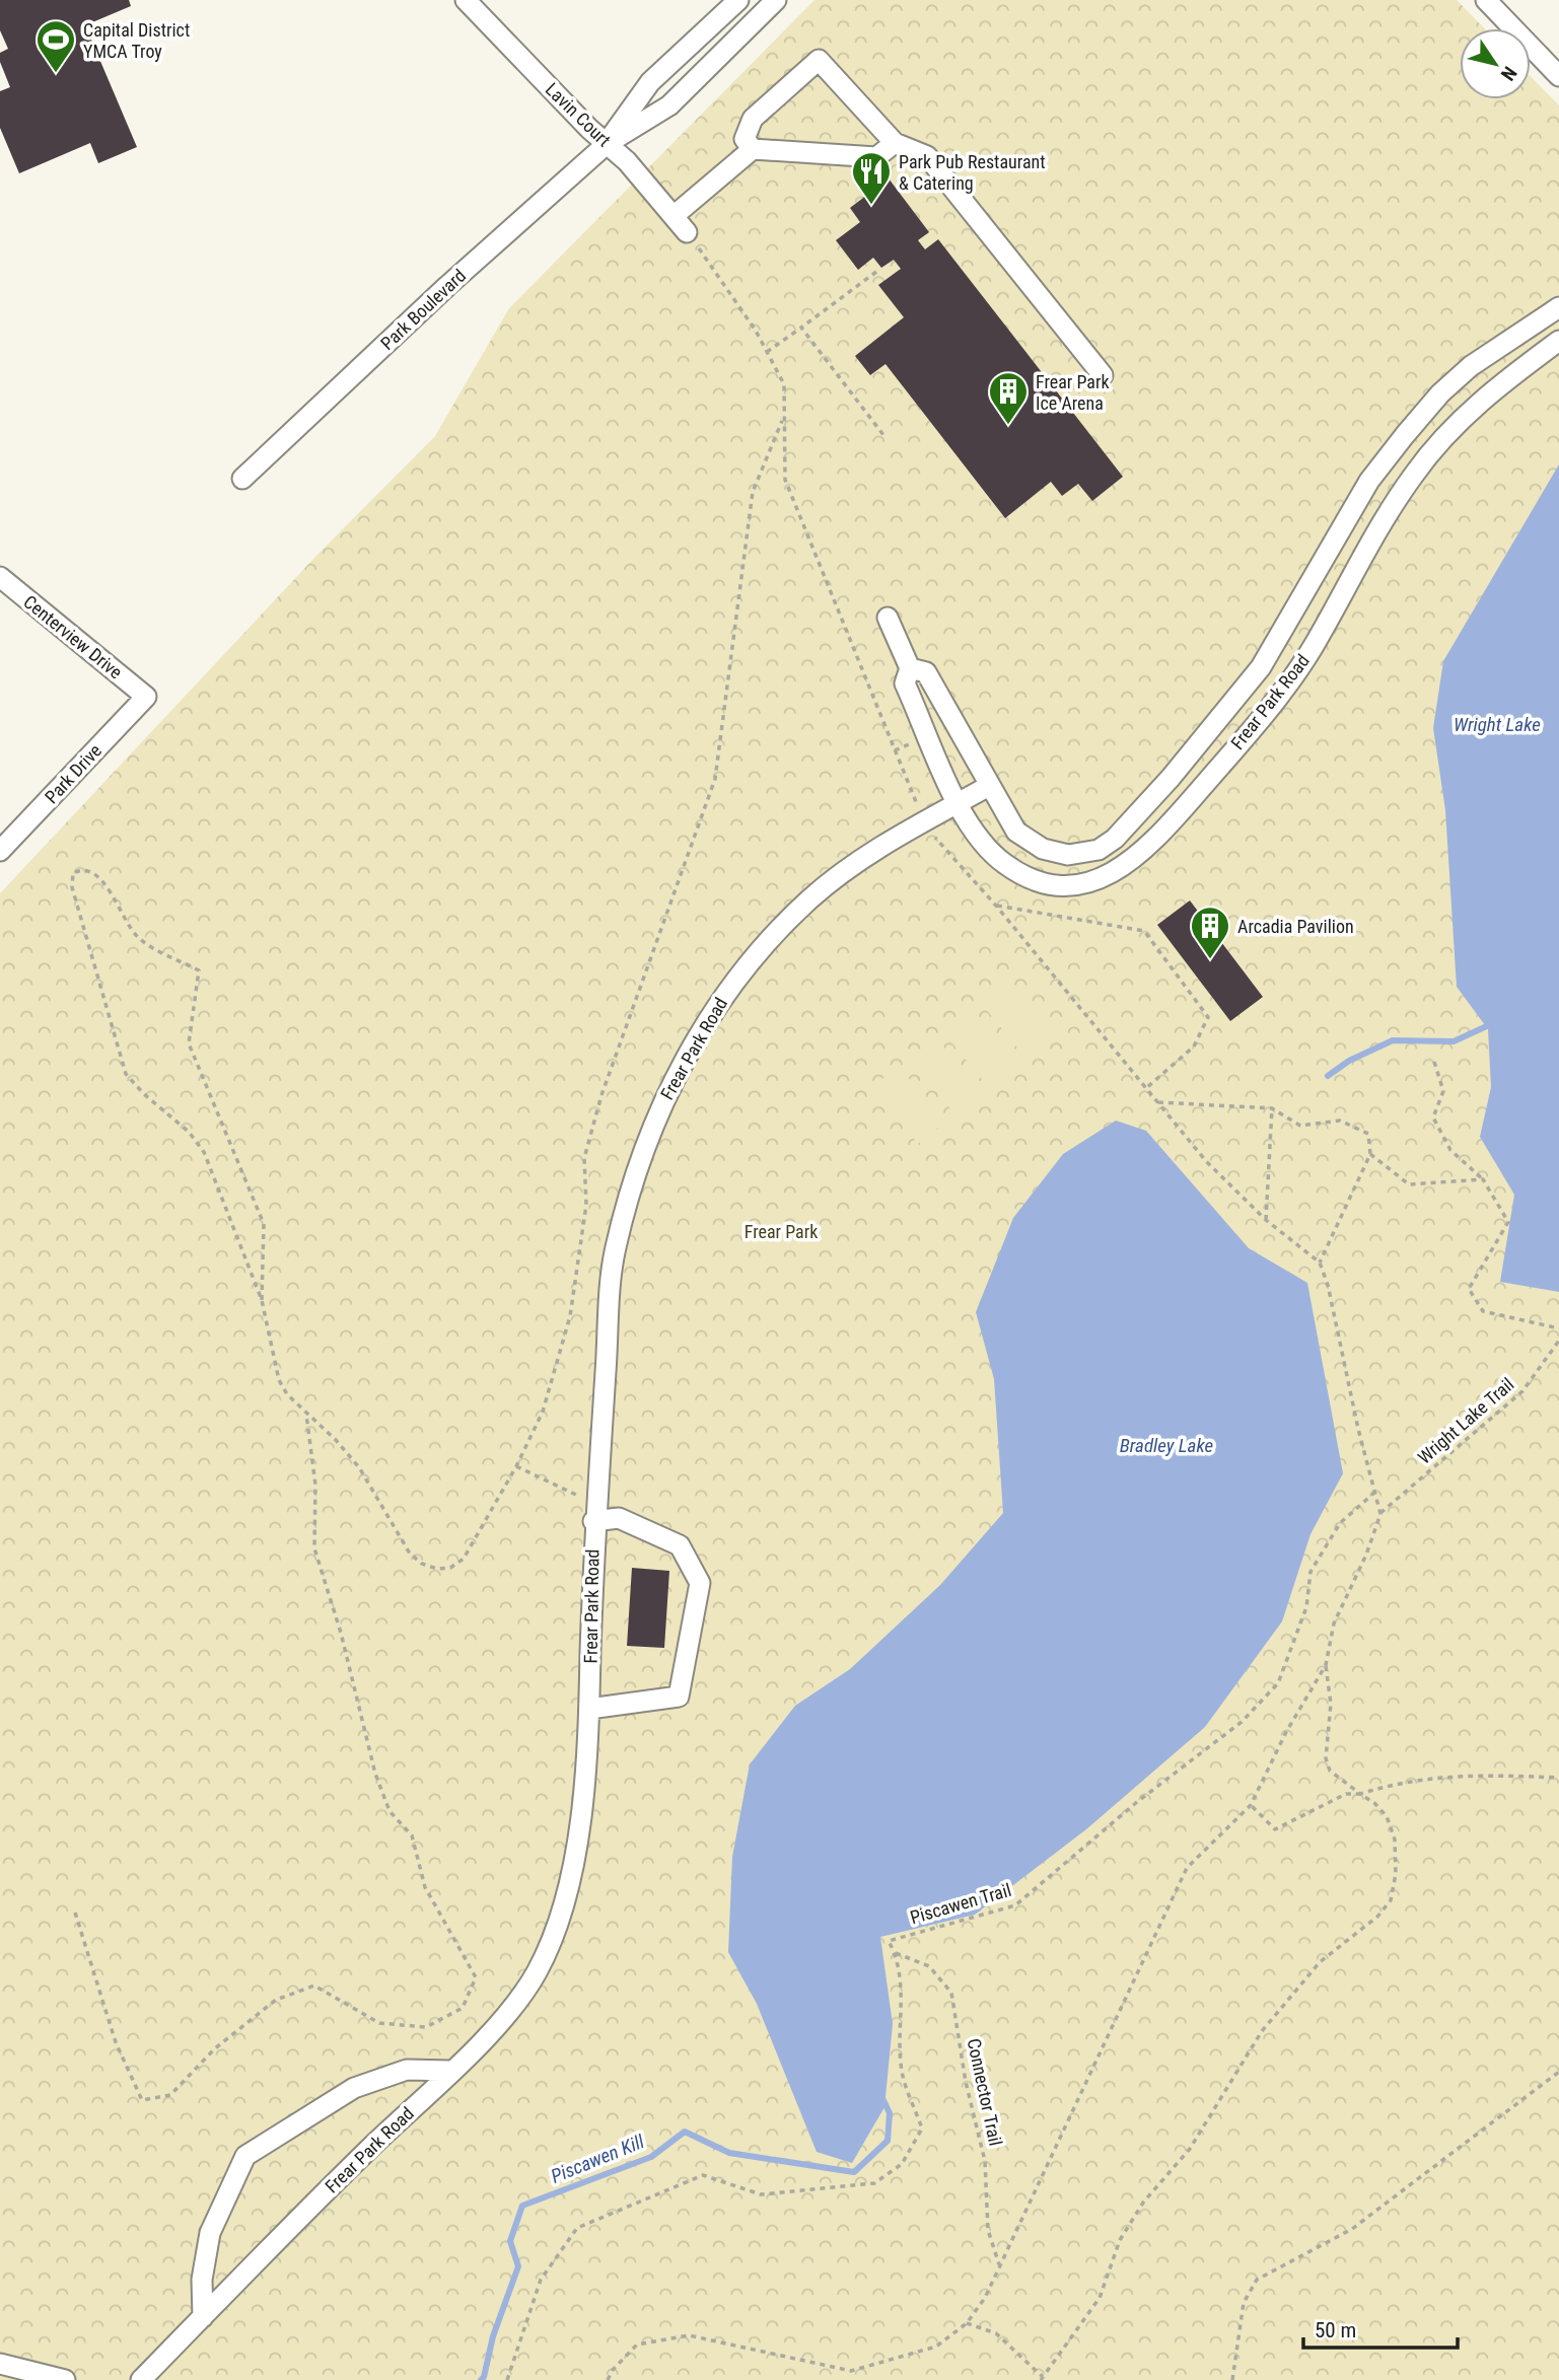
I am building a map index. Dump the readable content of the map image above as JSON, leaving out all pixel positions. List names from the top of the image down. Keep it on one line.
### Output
{"streets":{"street":["Lavin Court","Park Boulevard","Centerview Drive","Frear Park Road","Park Drive"],"path":["Wright Lake Trail","Piscawen Trail","Connector Trail"]},"crossings":[["Lavin Court","Park Boulevard"],["Centerview Drive","Park Drive"],["Piscawen Trail","Connector Trail"]],"water":["Wright Lake","Bradley Lake","Piscawen Kill"],"parks":["Frear Park"],"places":{"sports":["Capital District YMCA Troy"],"restaurant":["Park Pub Restaurant & Catering"],"building":["Frear Park Ice Arena","Arcadia Pavilion"]},"scale_bar":"50 m","north":"bottom right"}
